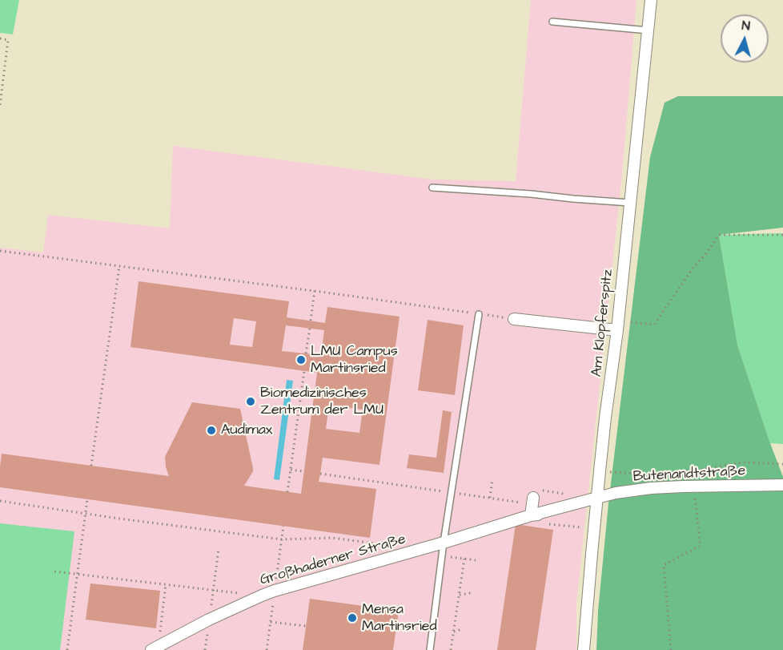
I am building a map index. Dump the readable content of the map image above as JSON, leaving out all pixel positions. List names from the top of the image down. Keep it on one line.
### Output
{"streets":{"street":["Am Klopferspitz","Butenandtstraße","Großhaderner Straße"]},"crossings":[["Am Klopferspitz","Butenandtstraße"],["Am Klopferspitz","Großhaderner Straße"],["Butenandtstraße","Großhaderner Straße"]],"places":["LMU Campus Martinsried","Biomedizinisches Zentrum der LMU","Audimax","Mensa Martinsried"],"north":"top"}
